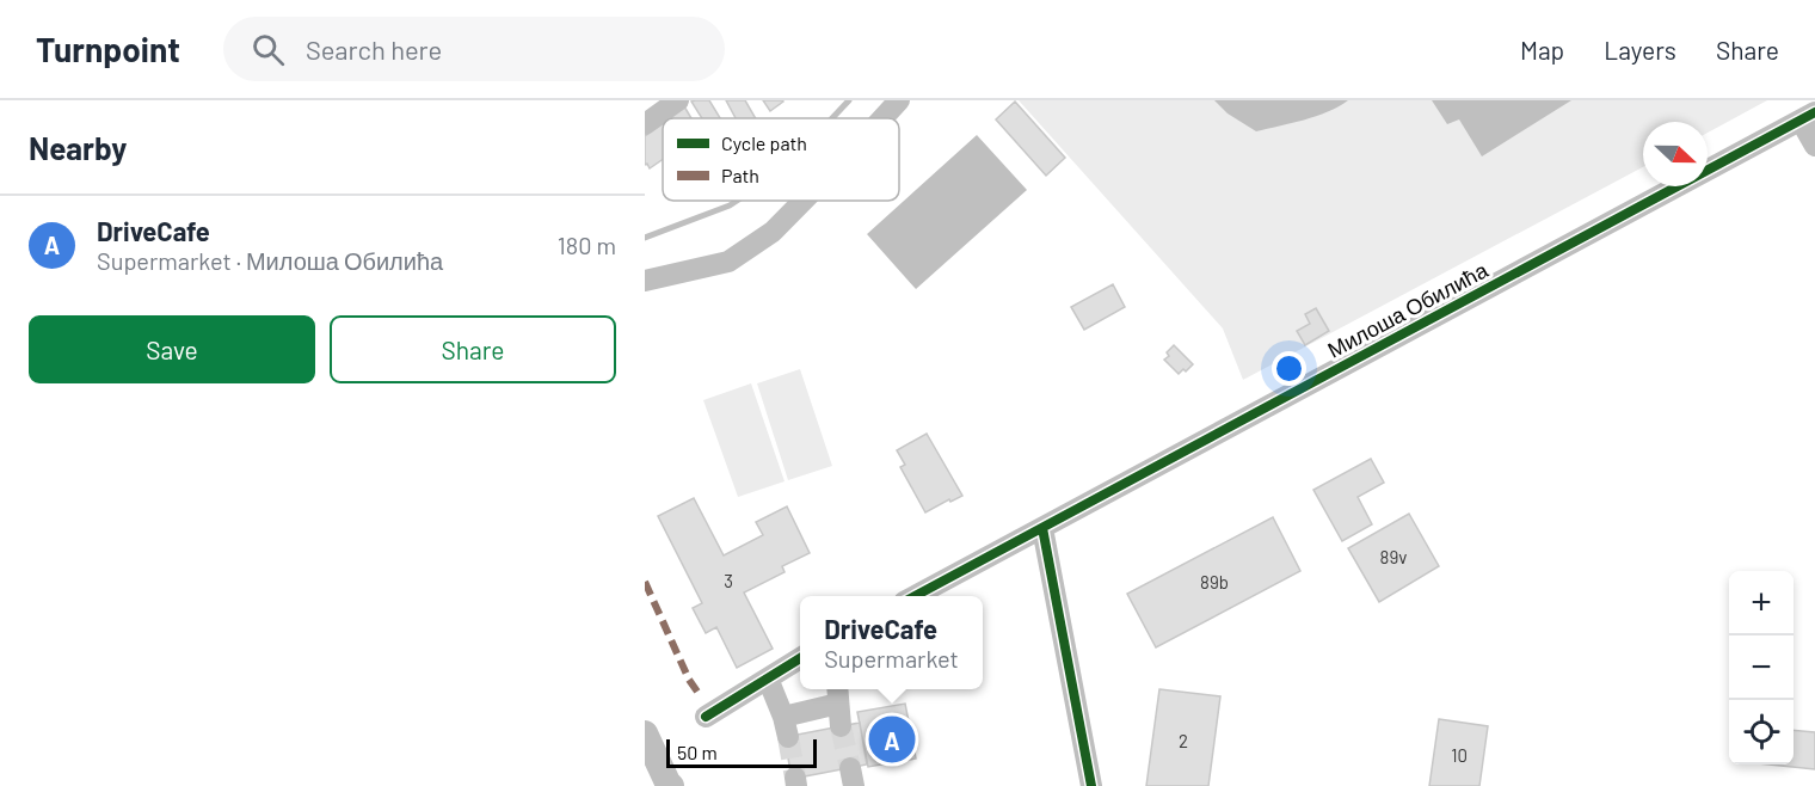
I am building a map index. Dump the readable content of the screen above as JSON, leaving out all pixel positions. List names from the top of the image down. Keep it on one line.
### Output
{"streets":{"street":["Милоша Обилића"]},"house_numbers":["89v","3","89b","2","10"],"legend":["Cycle path","Path"],"scale_bar":"50 m","north":"right","page":{"header":"Turnpoint","search":"Search here","nav":["Map","Layers","Share"],"heading":"Nearby","list":[{"mark":"A","name":"DriveCafe","note":"Supermarket · Милоша Обилића","value":"180 m"}],"buttons":["Save","Share"],"map_buttons":["+","−"],"popup":["DriveCafe","Supermarket"],"pins":"A","scale":"50 m"}}
